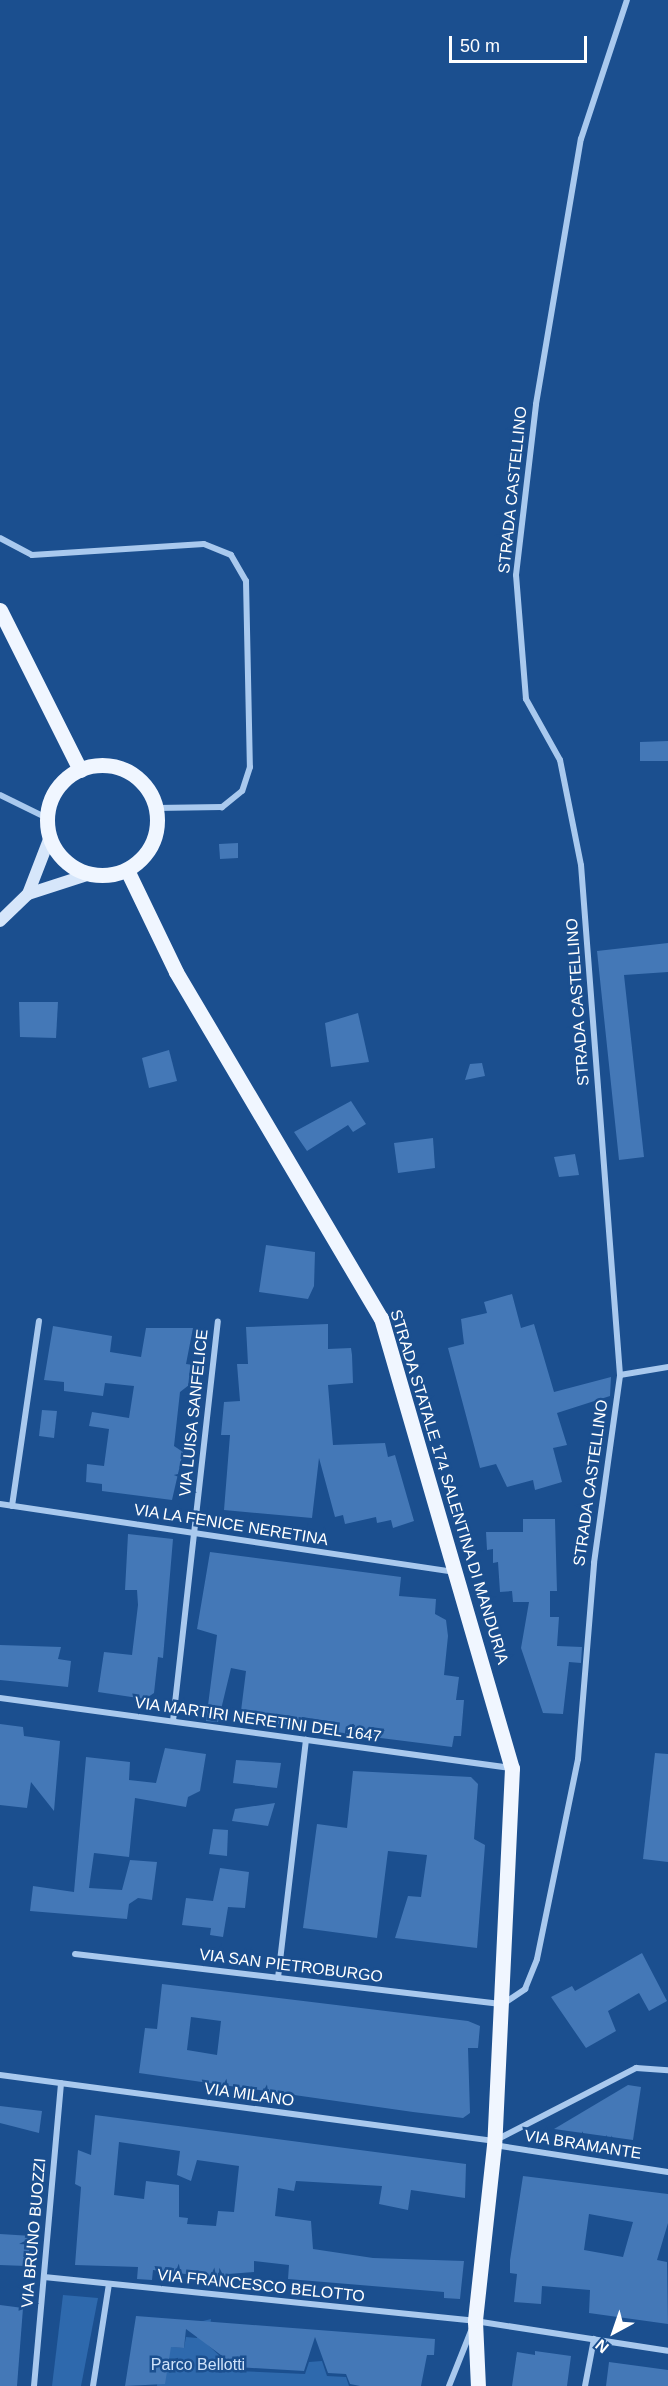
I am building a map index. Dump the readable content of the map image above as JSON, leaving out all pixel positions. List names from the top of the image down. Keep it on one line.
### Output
{"streets":{"main road":["STRADA STATALE 174 SALENTINA DI MANDURIA"],"street":["STRADA CASTELLINO","VIA LUISA SANFELICE","VIA LA FENICE NERETINA","VIA MARTIRI NERETINI DEL 1647","VIA SAN PIETROBURGO","VIA MILANO","VIA BRAMANTE","VIA BRUNO BUOZZI","VIA FRANCESCO BELOTTO"]},"crossings":[["STRADA CASTELLINO","STRADA STATALE 174 SALENTINA DI MANDURIA"],["STRADA CASTELLINO","VIA SAN PIETROBURGO"],["VIA LUISA SANFELICE","VIA LA FENICE NERETINA"],["VIA LUISA SANFELICE","VIA MARTIRI NERETINI DEL 1647"],["STRADA STATALE 174 SALENTINA DI MANDURIA","VIA LA FENICE NERETINA"],["STRADA STATALE 174 SALENTINA DI MANDURIA","VIA MARTIRI NERETINI DEL 1647"],["STRADA STATALE 174 SALENTINA DI MANDURIA","VIA SAN PIETROBURGO"],["STRADA STATALE 174 SALENTINA DI MANDURIA","VIA MILANO"],["STRADA STATALE 174 SALENTINA DI MANDURIA","VIA BRAMANTE"],["STRADA STATALE 174 SALENTINA DI MANDURIA","VIA FRANCESCO BELOTTO"],["VIA MILANO","VIA BRAMANTE"],["VIA MILANO","VIA BRUNO BUOZZI"],["VIA BRUNO BUOZZI","VIA FRANCESCO BELOTTO"]],"parks":["Parco Bellotti"],"scale_bar":"50 m","north":"bottom left"}
